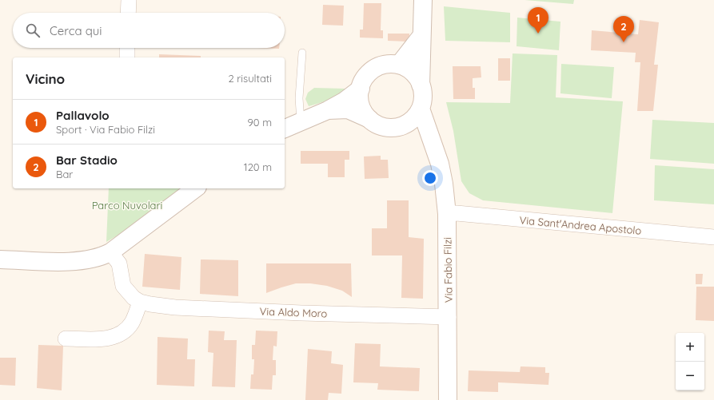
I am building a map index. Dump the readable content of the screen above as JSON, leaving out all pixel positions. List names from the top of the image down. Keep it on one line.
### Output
{"streets":{"main road":["Via Fabio Filzi"],"street":["Via Sant'Andrea Apostolo","Via Aldo Moro"]},"crossings":[["Via Sant'Andrea Apostolo","Via Fabio Filzi"],["Via Fabio Filzi","Via Aldo Moro"]],"parks":["Parco Nuvolari"],"page":{"pins":["1","2"],"search":"Cerca qui","heading":["Vicino","2 risultati"],"list":[{"mark":"1","name":"Pallavolo","note":"Sport · Via Fabio Filzi","value":"90 m"},{"mark":"2","name":"Bar Stadio","note":"Bar","value":"120 m"}],"map_buttons":["+","−"]}}
